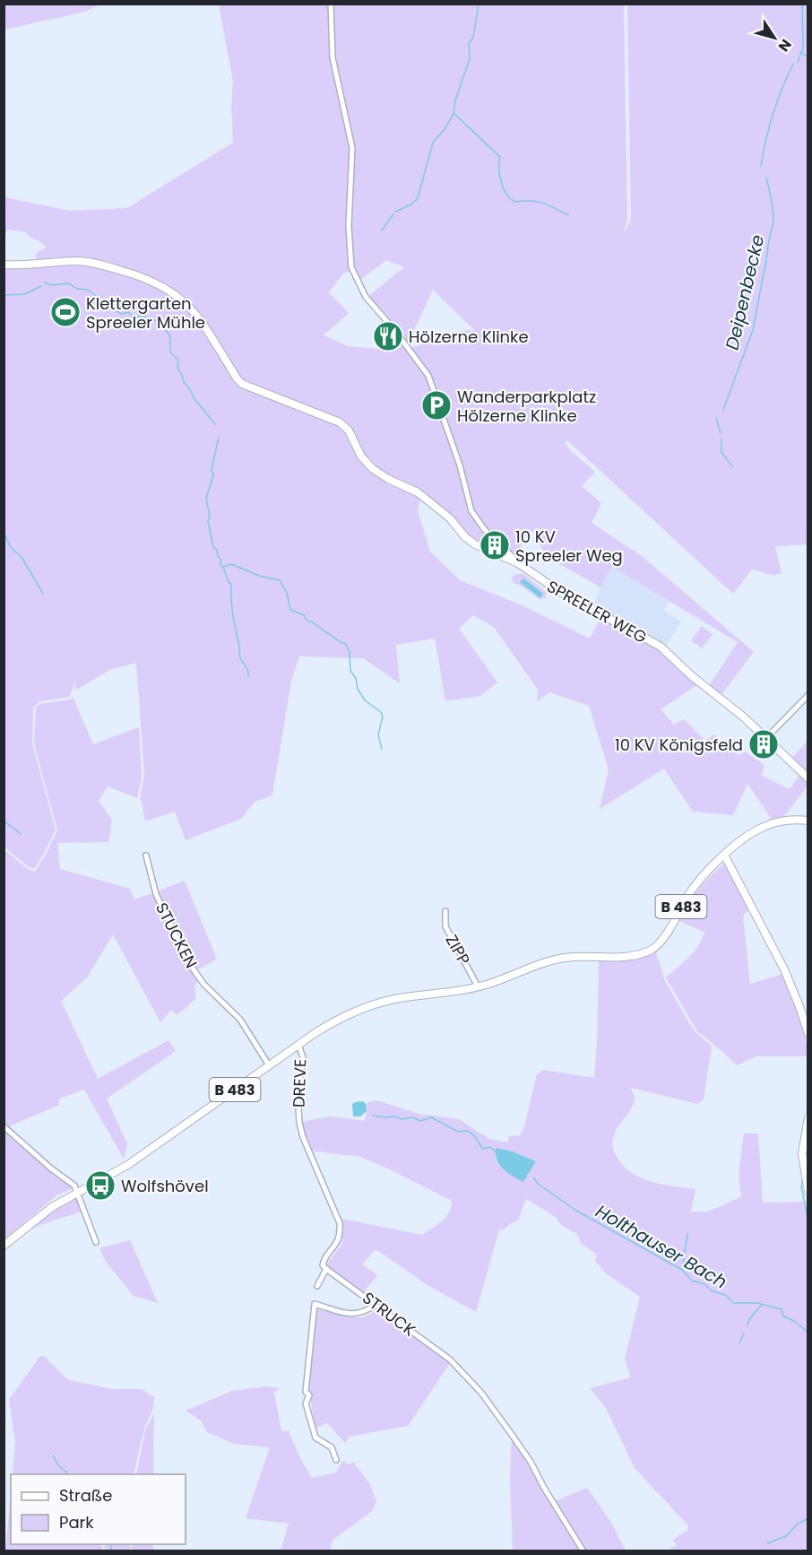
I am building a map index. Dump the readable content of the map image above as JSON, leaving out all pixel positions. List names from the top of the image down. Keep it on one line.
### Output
{"streets":{"main road":["B 483"],"street":["SPREELER WEG","STUCKEN","ZIPP","DREVE","STRUCK"]},"crossings":[["B 483","ZIPP"],["B 483","DREVE"],["STUCKEN","DREVE"],["DREVE","STRUCK"]],"water":["Deipenbecke","Holthauser Bach"],"places":{"sports":["Klettergarten Spreeler Mühle"],"restaurant":["Hölzerne Klinke"],"parking":["Wanderparkplatz Hölzerne Klinke"],"building":["10 KV Spreeler Weg","10 KV Königsfeld"],"bus stop":["Wolfshövel"]},"legend":["Straße","Park"],"north":"bottom right"}
